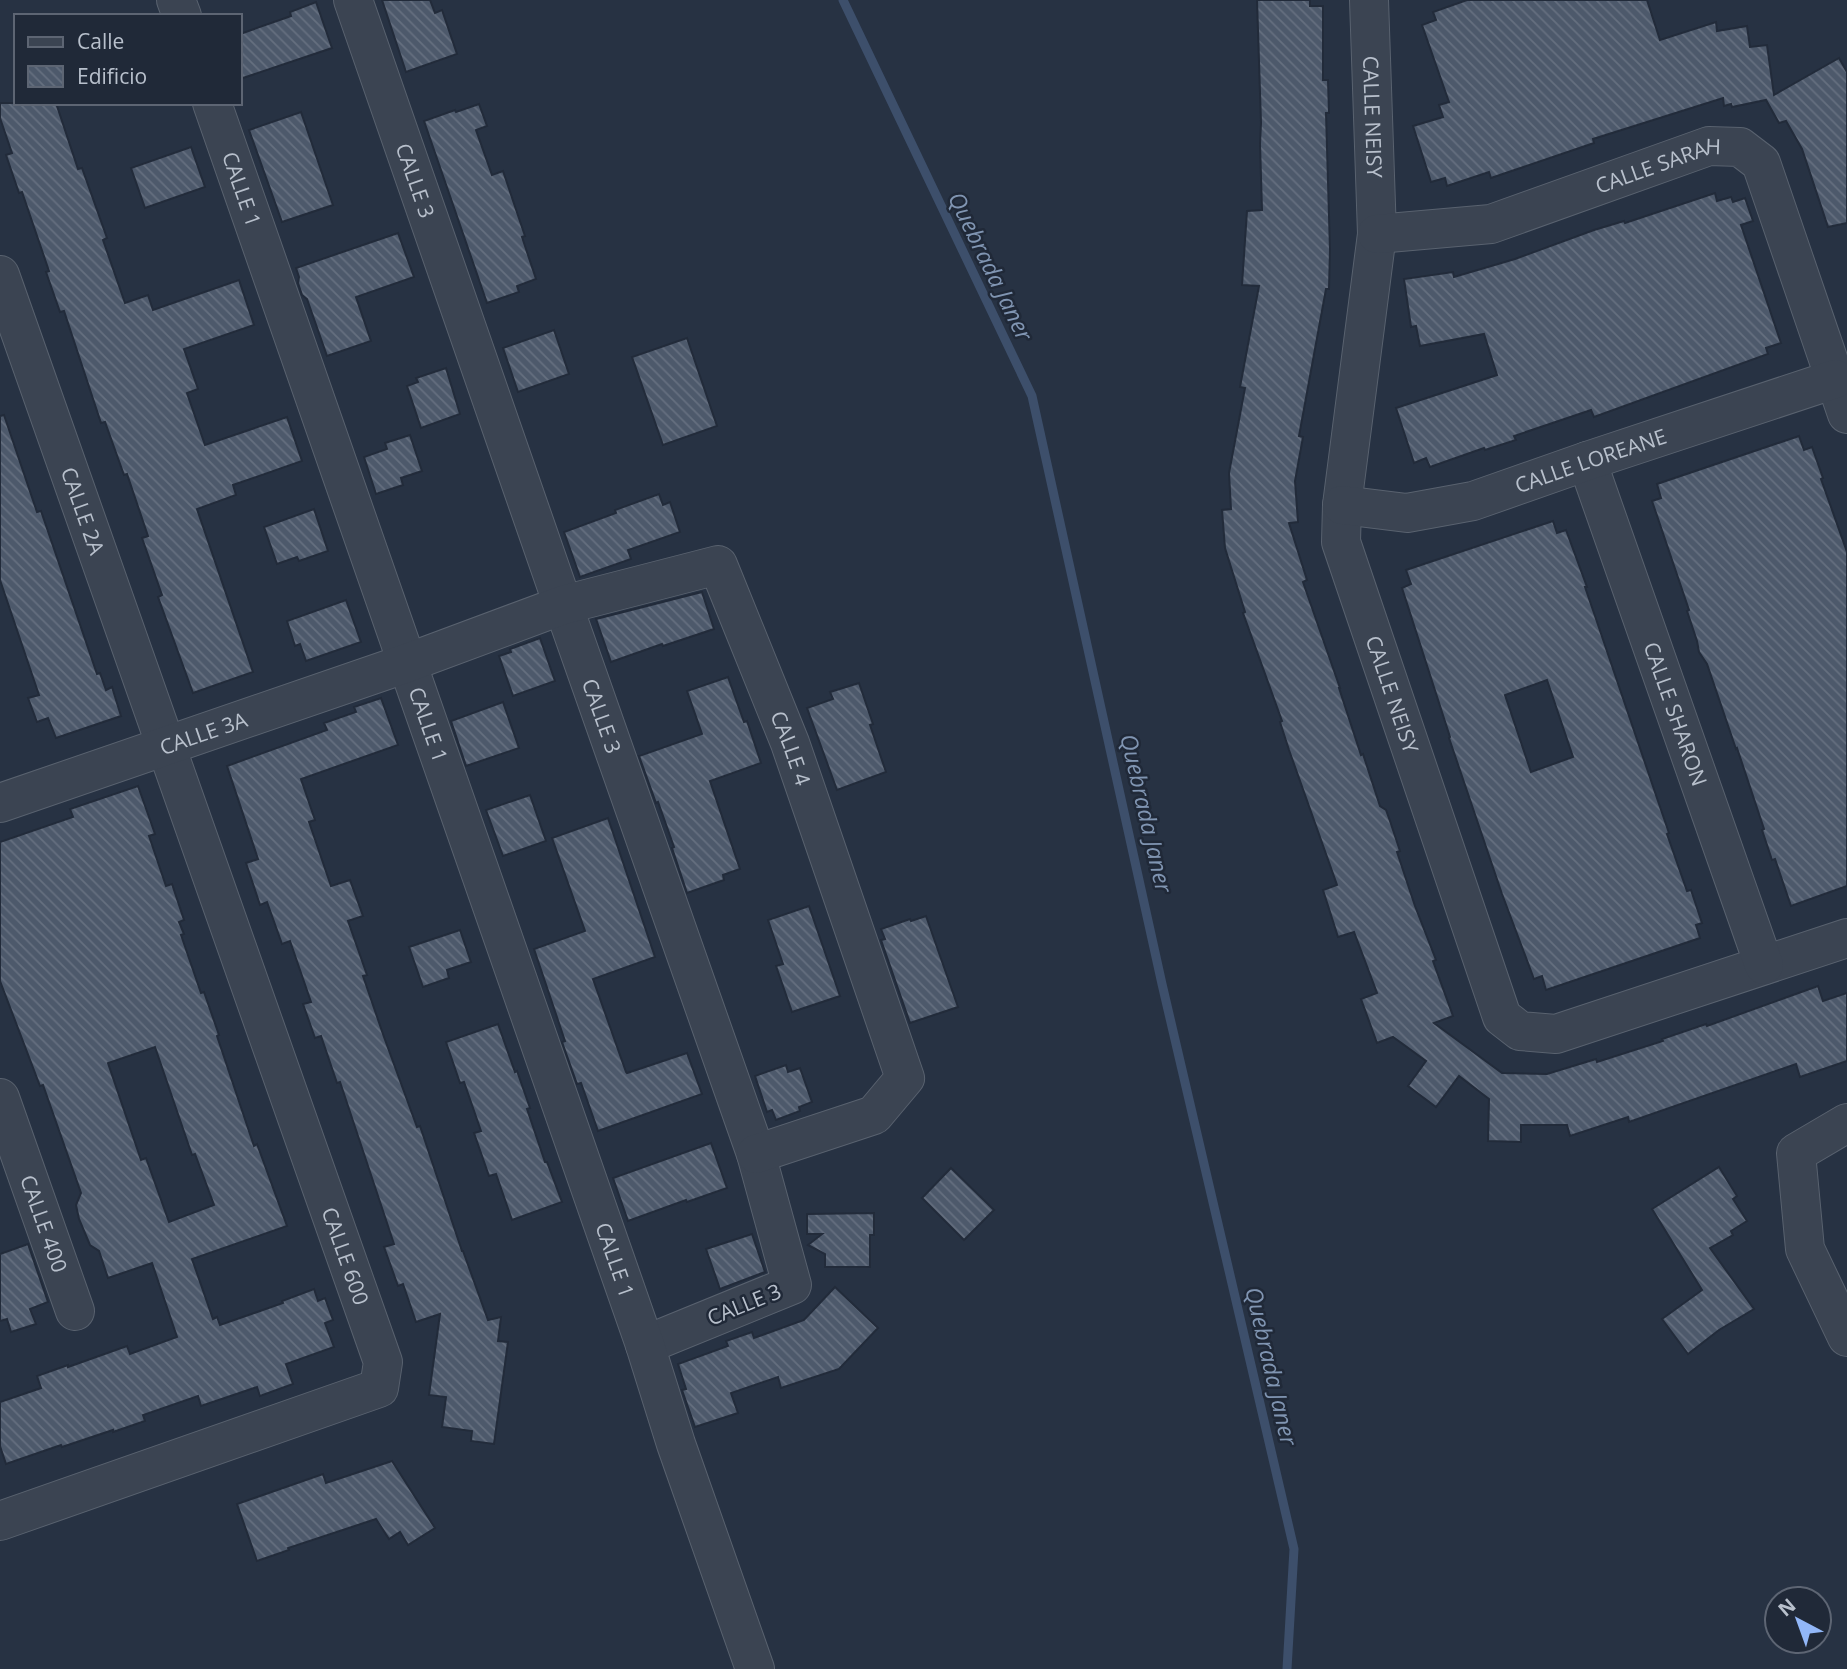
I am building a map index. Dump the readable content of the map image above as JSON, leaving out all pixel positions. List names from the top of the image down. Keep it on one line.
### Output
{"streets":{"street":["CALLE NEISY","CALLE SARAH","CALLE 3","CALLE 1","CALLE LOREANE","CALLE 2A","CALLE SHARON","CALLE 3A","CALLE 4","CALLE 400","CALLE 600"]},"crossings":[["CALLE NEISY","CALLE SARAH"],["CALLE NEISY","CALLE LOREANE"],["CALLE NEISY","CALLE SHARON"],["CALLE SARAH","CALLE LOREANE"],["CALLE 3","CALLE 1"],["CALLE 3","CALLE 4"],["CALLE 1","CALLE 3A"],["CALLE 1","CALLE 4"],["CALLE LOREANE","CALLE SHARON"],["CALLE 2A","CALLE 3A"],["CALLE 2A","CALLE 600"],["CALLE 3A","CALLE 4"],["CALLE 3A","CALLE 600"]],"water":["Quebrada Janer"],"legend":["Calle","Edificio"],"north":"top left"}
